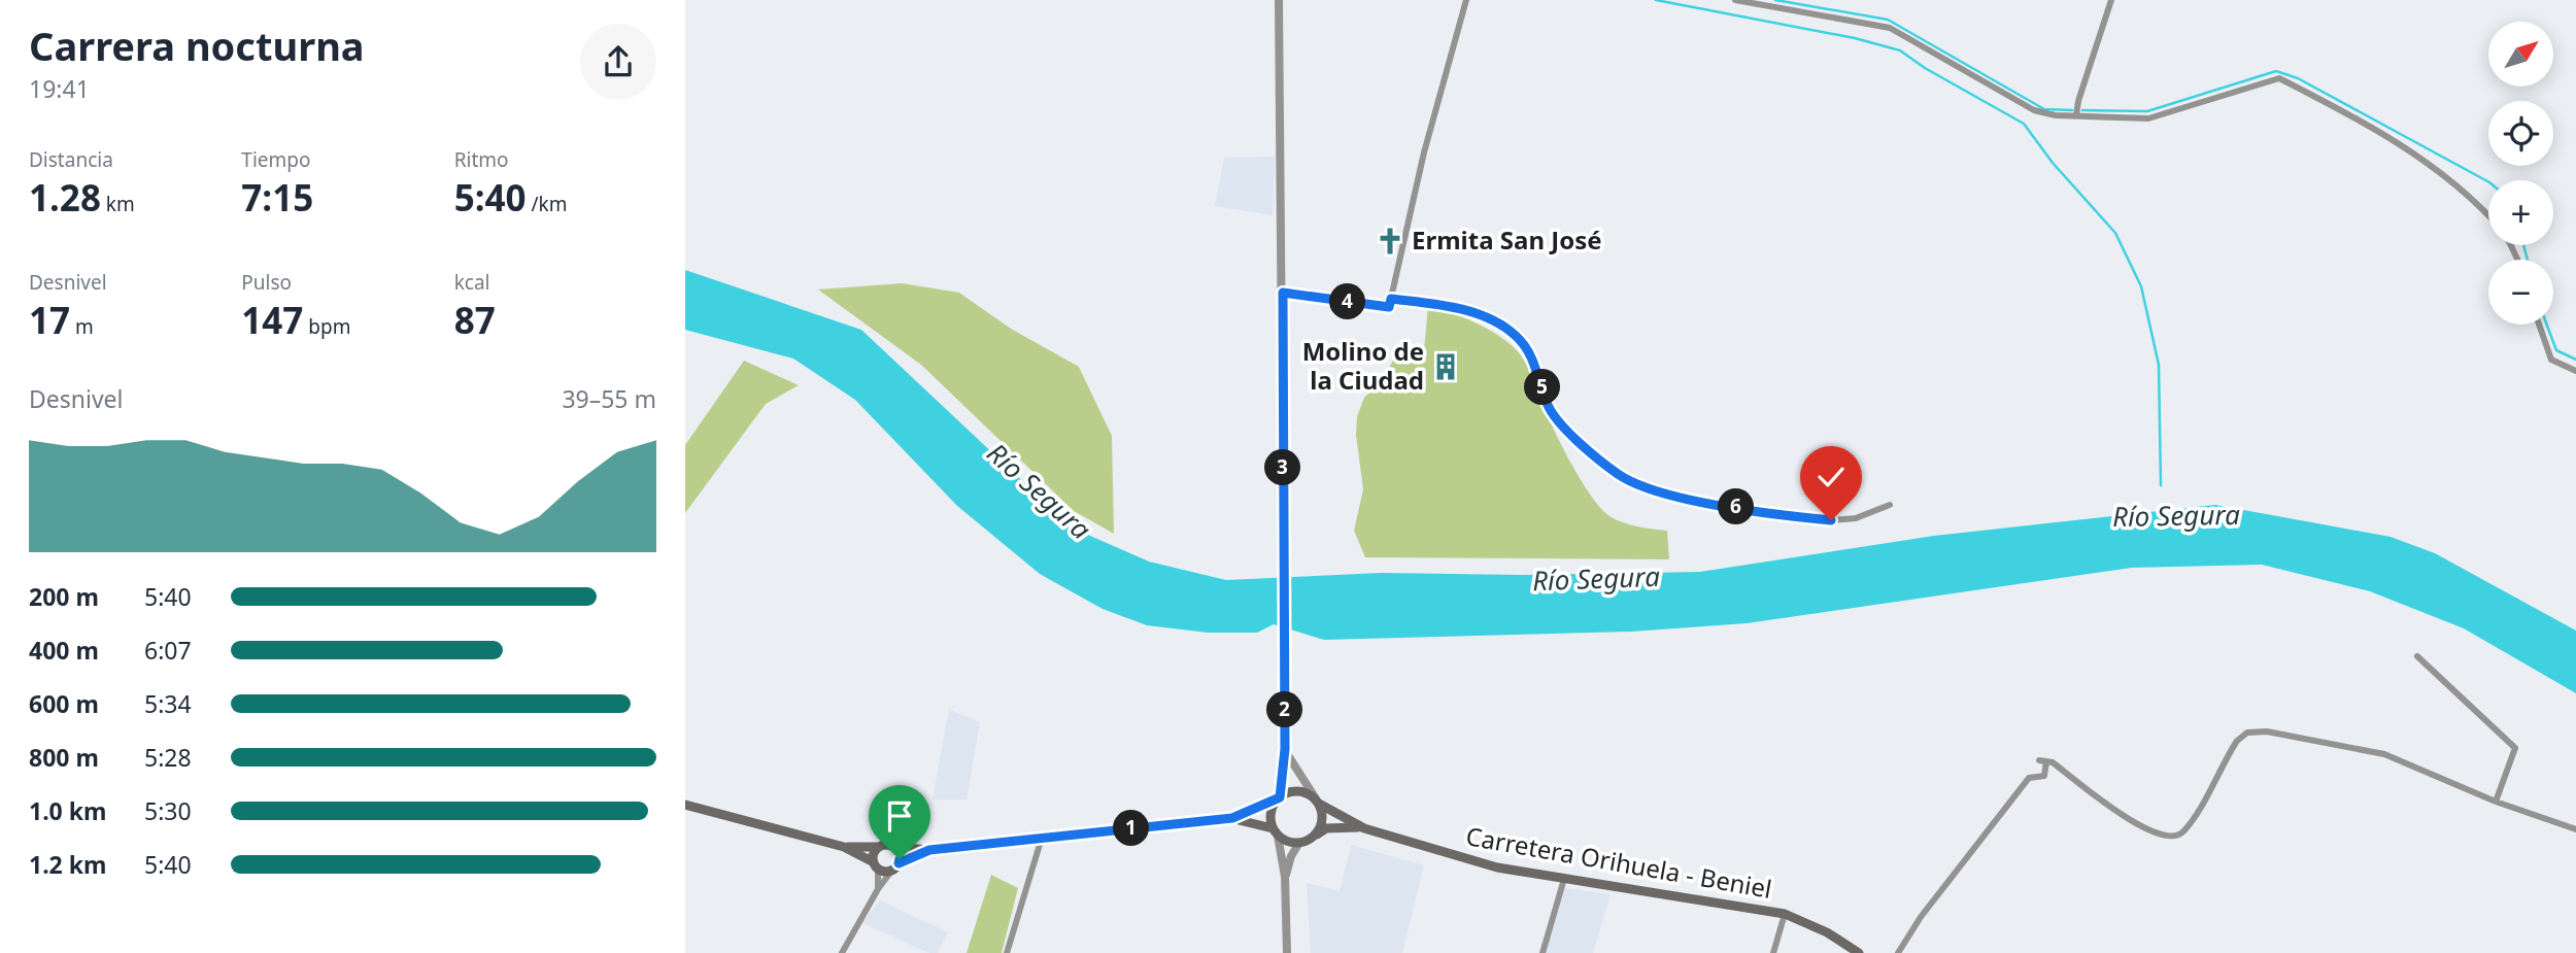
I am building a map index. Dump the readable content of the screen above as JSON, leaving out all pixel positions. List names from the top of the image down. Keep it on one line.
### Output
{"streets":{"main road":["Carretera Orihuela - Beniel"]},"water":["Río Segura"],"places":{"church":["Ermita San José"],"building":["Molino de la Ciudad"]},"north":"top right","page":{"heading":["Carrera nocturna","19:41"],"map_buttons":["+","−"],"stats":[["Distancia","1.28 km"],["Tiempo","7:15"],["Ritmo","5:40 /km"],["Desnivel","17 m"],["Pulso","147 bpm"],["kcal","87"]],"pins":["4","5","3","6","2","1"],"chart":["Desnivel","39–55 m"],"list":[{"name":"200 m","note":"5:40"},{"name":"400 m","note":"6:07"},{"name":"600 m","note":"5:34"},{"name":"800 m","note":"5:28"},{"name":"1.0 km","note":"5:30"},{"name":"1.2 km","note":"5:40"}]}}
